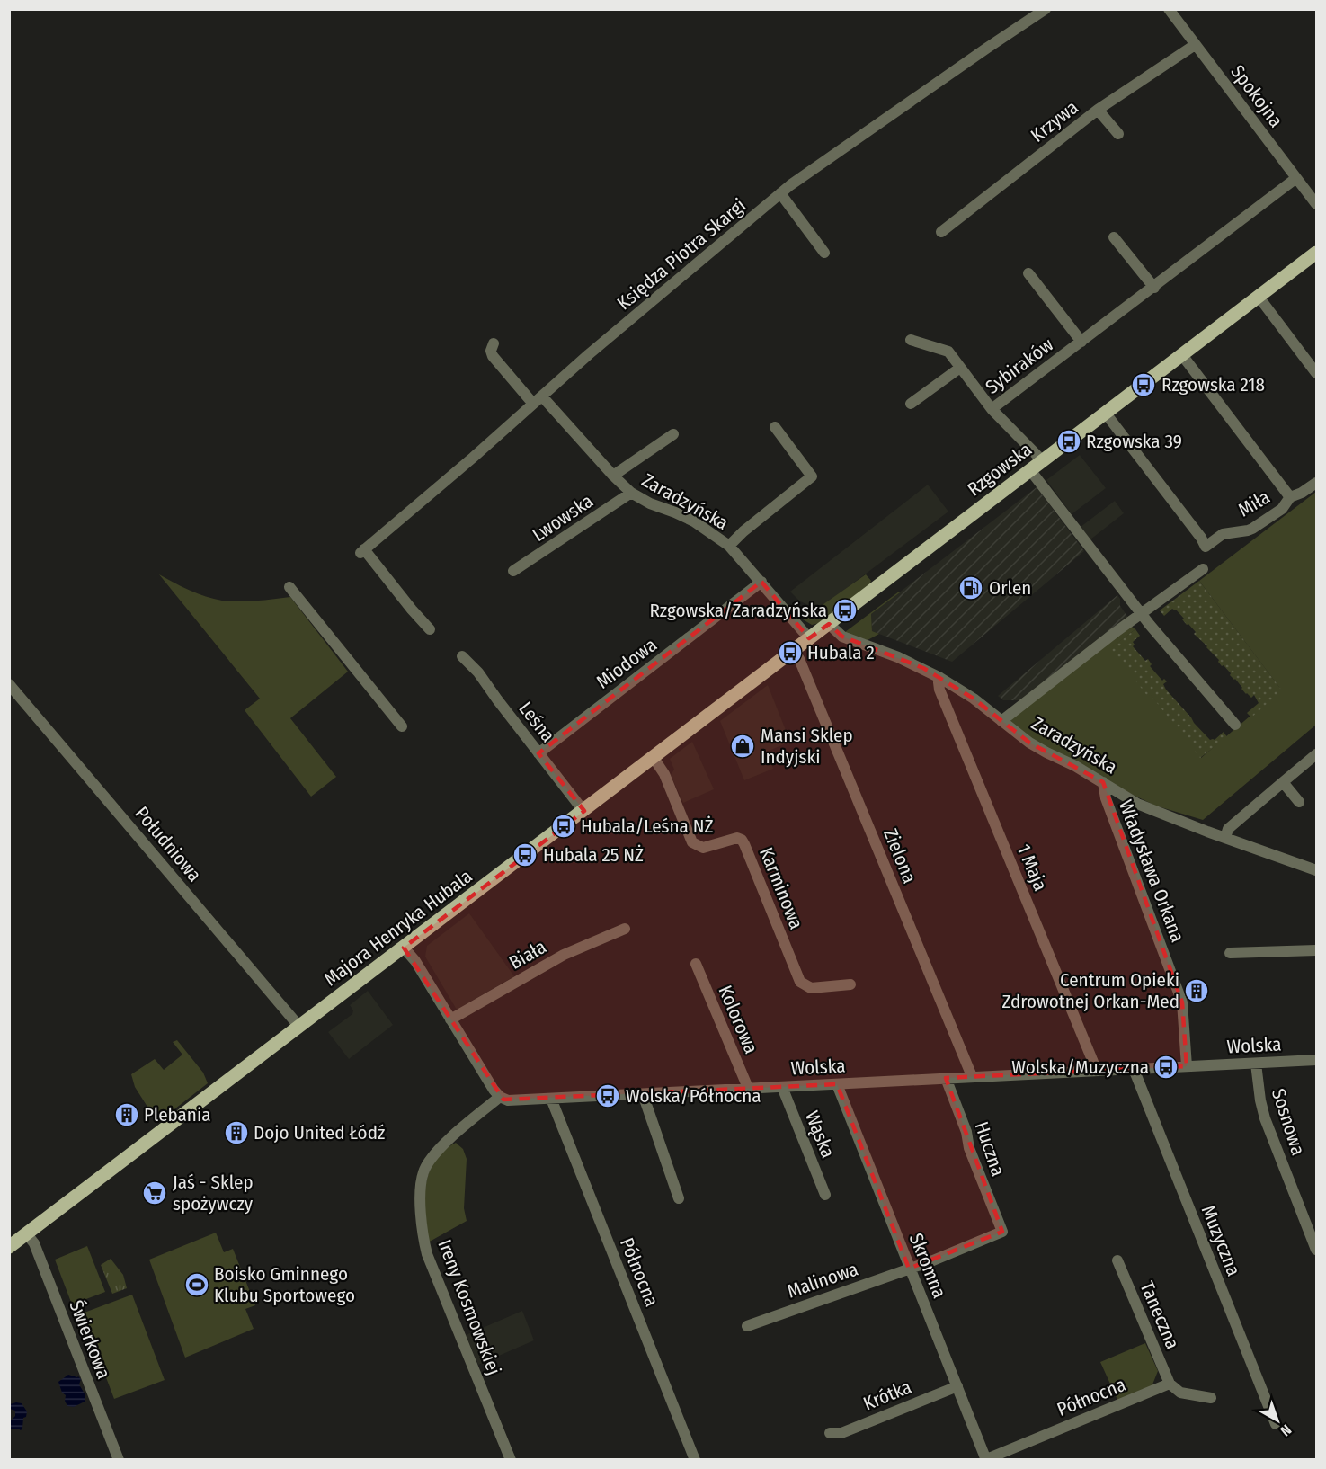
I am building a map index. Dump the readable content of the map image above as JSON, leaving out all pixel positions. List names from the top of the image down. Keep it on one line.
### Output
{"streets":{"main road":["Rzgowska","Majora Henryka Hubala"],"street":["Spokojna","Krzywa","Księdza Piotra Skargi","Sybiraków","Zaradzyńska","Miła","Lwowska","Miodowa","Leśna","Południowa","Zielona","1 Maja","Władysława Orkana","Karminowa","Biała","Kolorowa","Wolska","Sosnowa","Wąska","Huczna","Muzyczna","Skromna","Północna","Malinowa","Ireny Kosmowskiej","Taneczna","Świerkowa","Krótka"]},"crossings":[["Spokojna","Krzywa"],["Spokojna","Sybiraków"],["Księdza Piotra Skargi","Zaradzyńska"],["Rzgowska","Zaradzyńska"],["Rzgowska","Miła"],["Rzgowska","Majora Henryka Hubala"],["Zaradzyńska","Lwowska"],["Zaradzyńska","Miodowa"],["Zaradzyńska","1 Maja"],["Zaradzyńska","Władysława Orkana"],["Zaradzyńska","Majora Henryka Hubala"],["Miodowa","Leśna"],["Leśna","Majora Henryka Hubala"],["Południowa","Majora Henryka Hubala"],["Zielona","Majora Henryka Hubala"],["Zielona","Wolska"],["1 Maja","Wolska"],["Władysława Orkana","Wolska"],["Karminowa","Majora Henryka Hubala"],["Majora Henryka Hubala","Świerkowa"],["Kolorowa","Wolska"],["Wolska","Sosnowa"],["Wolska","Wąska"],["Wolska","Huczna"],["Wolska","Muzyczna"],["Wolska","Skromna"],["Wolska","Północna"],["Wolska","Ireny Kosmowskiej"],["Huczna","Malinowa"],["Skromna","Północna"],["Skromna","Malinowa"],["Skromna","Krótka"],["Północna","Taneczna"]],"places":{"bus stop":["Rzgowska 218","Rzgowska 39","Rzgowska/Zaradzyńska","Hubala 2","Hubala/Leśna NŻ","Hubala 25 NŻ","Wolska/Muzyczna","Wolska/Północna"],"fuel station":["Orlen"],"shop":["Mansi Sklep Indyjski"],"building":["Centrum Opieki Zdrowotnej Orkan-Med","Plebania","Dojo United Łódź"],"supermarket":["Jaś - Sklep spożywczy"],"sports":["Boisko Gminnego Klubu Sportowego"]},"north":"bottom right"}
